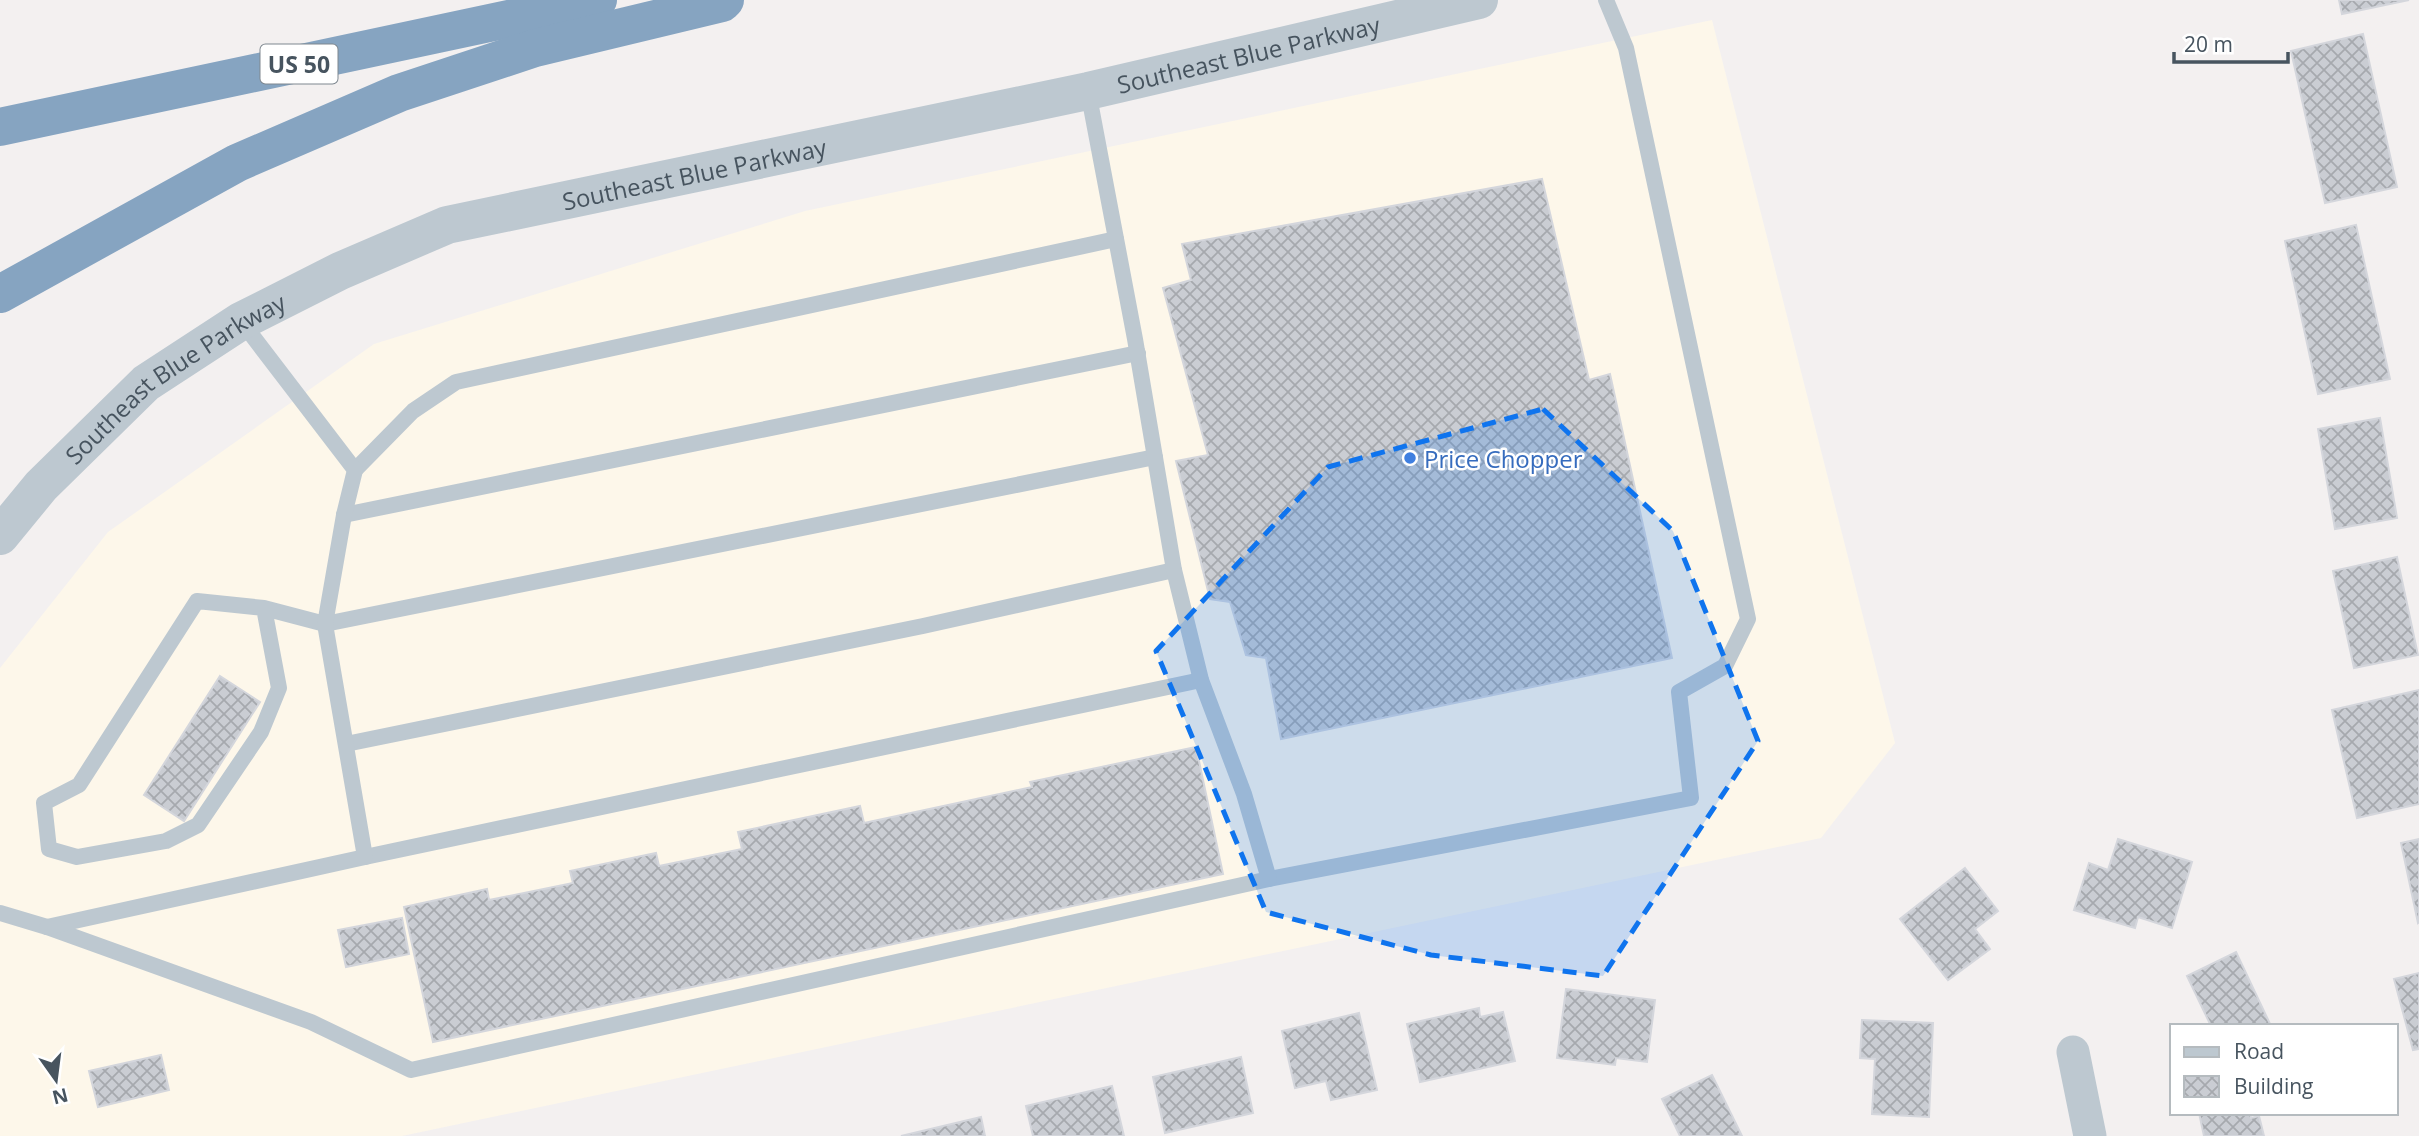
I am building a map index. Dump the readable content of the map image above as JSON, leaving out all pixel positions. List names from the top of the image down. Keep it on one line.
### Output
{"streets":{"highway":["US 50"],"street":["Southeast Blue Parkway"]},"places":["Price Chopper"],"legend":["Road","Building"],"scale_bar":"20 m","north":"bottom"}
